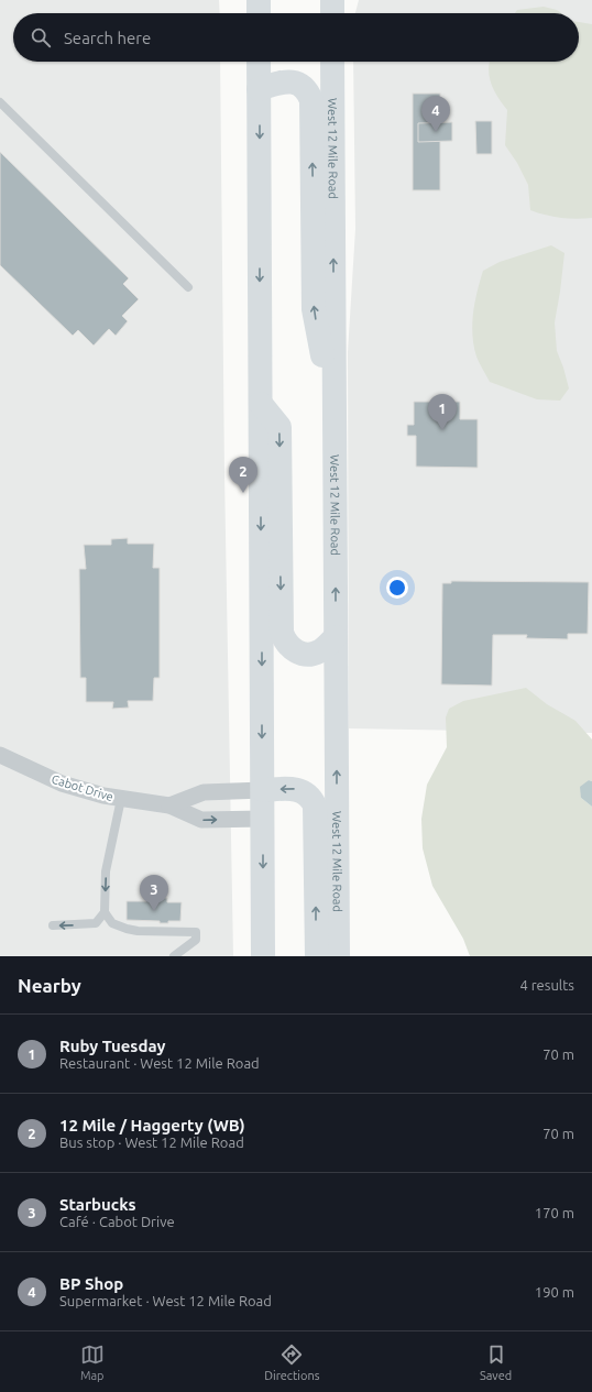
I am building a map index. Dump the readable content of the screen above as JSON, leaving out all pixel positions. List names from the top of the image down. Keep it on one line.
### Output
{"streets":{"main road":["West 12 Mile Road"],"street":["Cabot Drive"]},"page":{"search":"Search here","pins":["4","1","2","3"],"heading":["Nearby","4 results"],"list":[{"mark":"1","name":"Ruby Tuesday","note":"Restaurant · West 12 Mile Road","value":"70 m"},{"mark":"2","name":"12 Mile / Haggerty (WB)","note":"Bus stop · West 12 Mile Road","value":"70 m"},{"mark":"3","name":"Starbucks","note":"Café · Cabot Drive","value":"170 m"},{"mark":"4","name":"BP Shop","note":"Supermarket · West 12 Mile Road","value":"190 m"}],"nav":["Map","Directions","Saved"]}}
